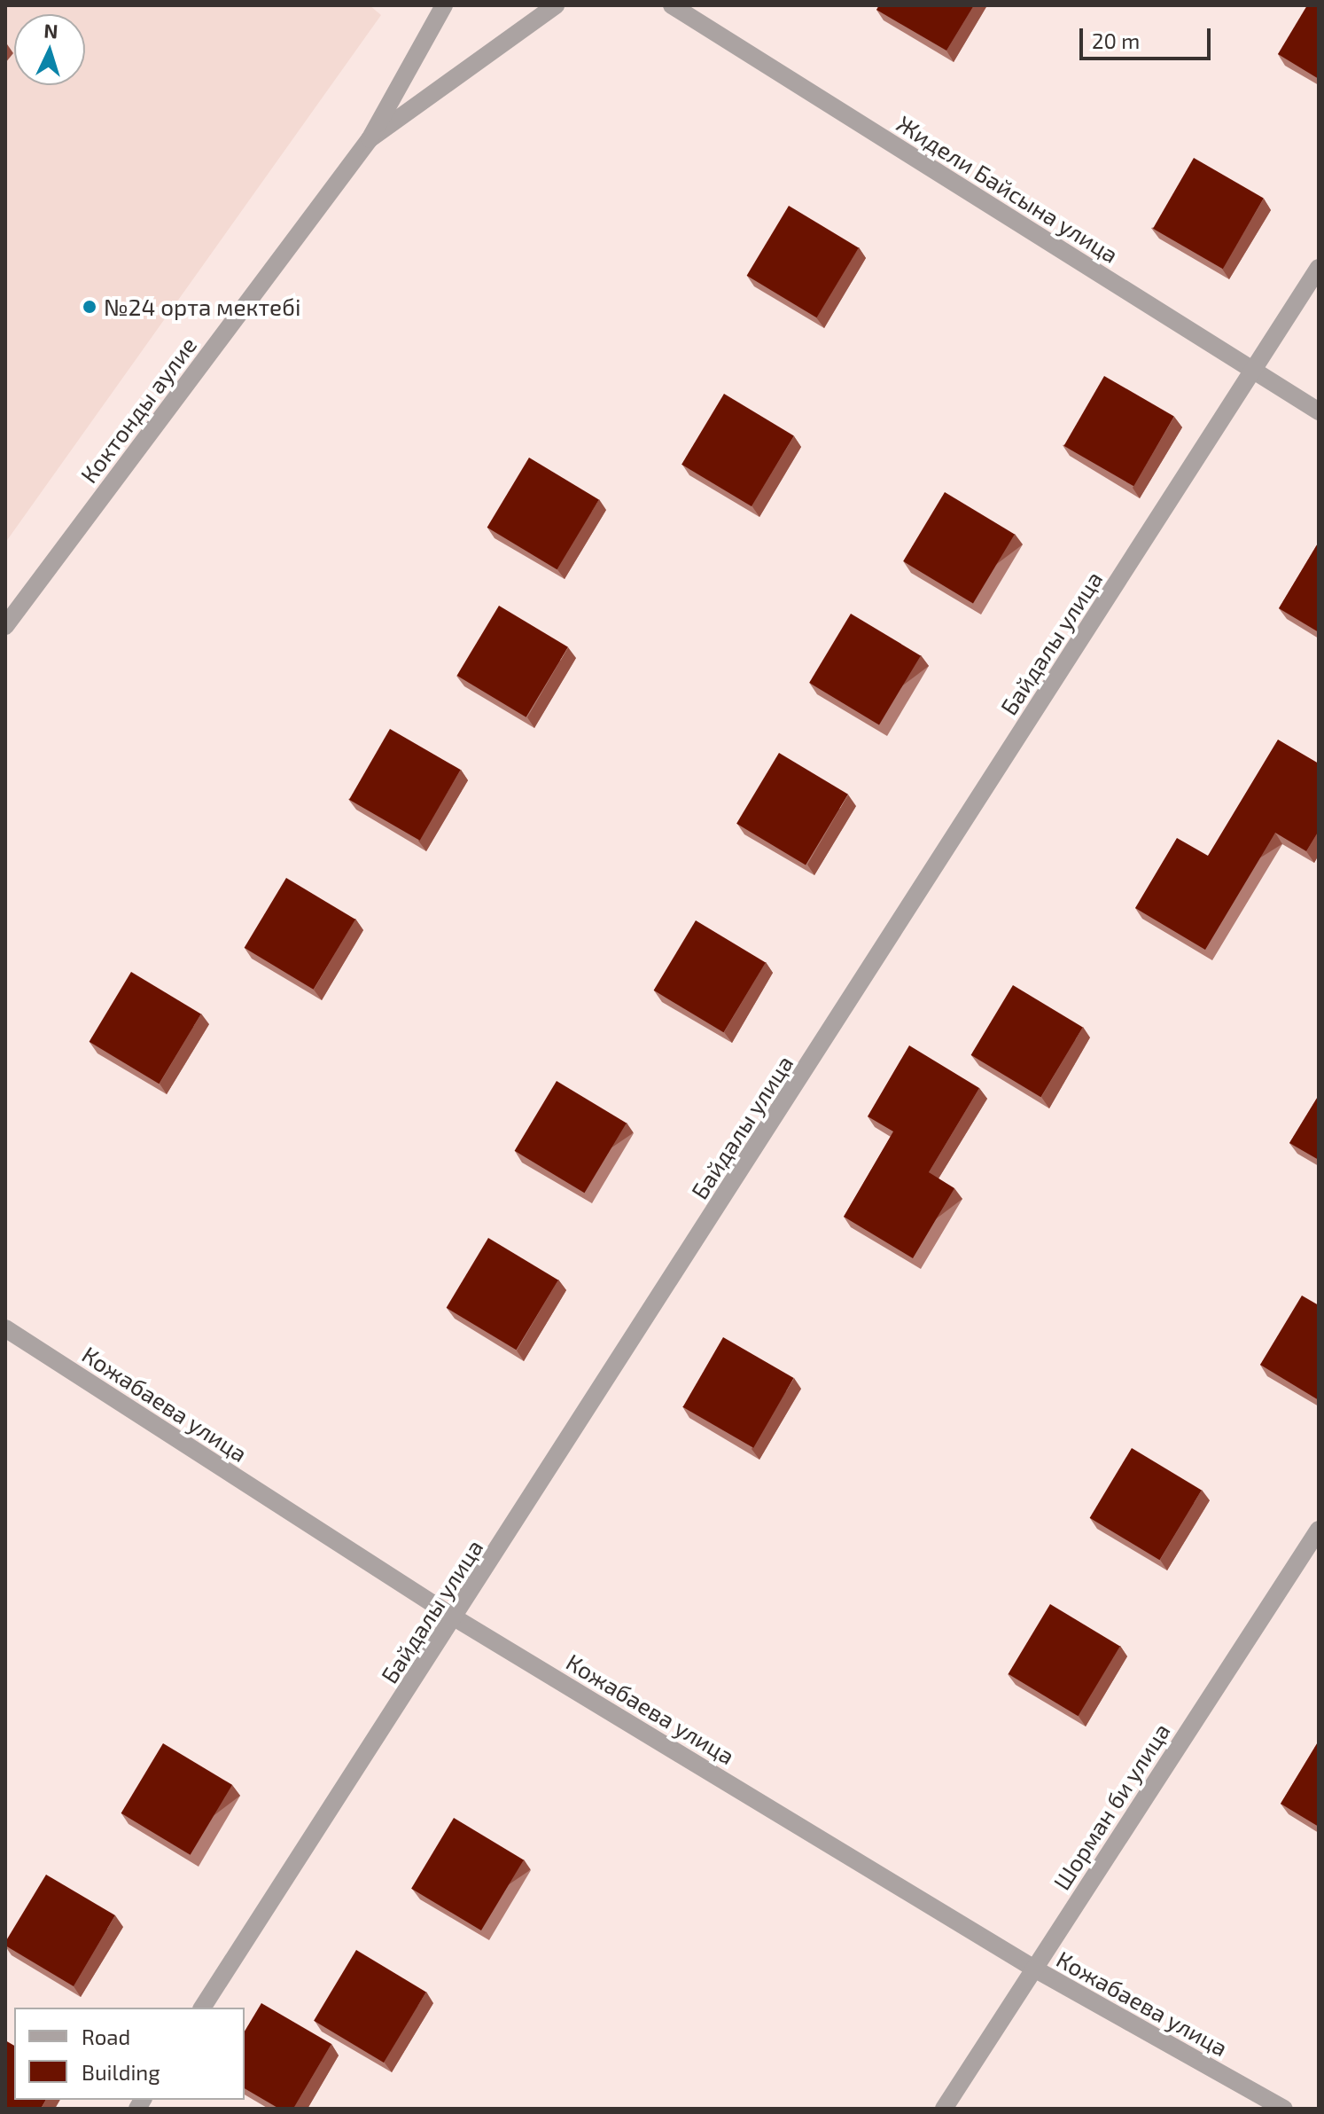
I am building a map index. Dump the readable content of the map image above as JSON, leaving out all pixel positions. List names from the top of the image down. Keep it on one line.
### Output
{"streets":{"street":["Жидели Байсына улица","Коктонды аулие","Байдалы улица","Кожабаева улица","Шорман би улица"]},"crossings":[["Жидели Байсына улица","Байдалы улица"],["Байдалы улица","Кожабаева улица"],["Кожабаева улица","Шорман би улица"]],"places":["№24 орта мектебі"],"legend":["Road","Building"],"scale_bar":"20 m","north":"top"}
